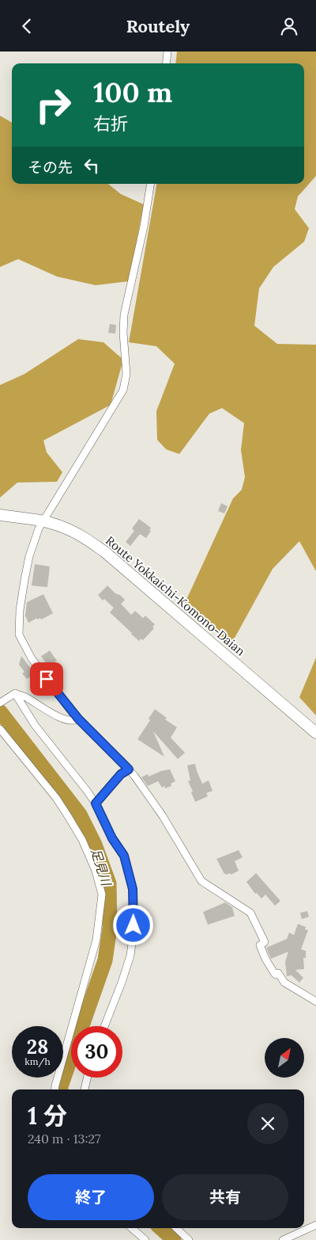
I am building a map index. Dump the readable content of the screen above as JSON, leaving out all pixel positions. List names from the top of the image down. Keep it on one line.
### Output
{"streets":{"main road":["Route Yokkaichi-Komono-Daian"]},"water":["足見川"],"north":"top right","page":{"header":"Routely","turn":["100 m","右折"],"then":"その先","speed":"28 km/h","limit":"30","heading":["1 分","240 m · 13:27"],"buttons":["終了","共有"]}}
